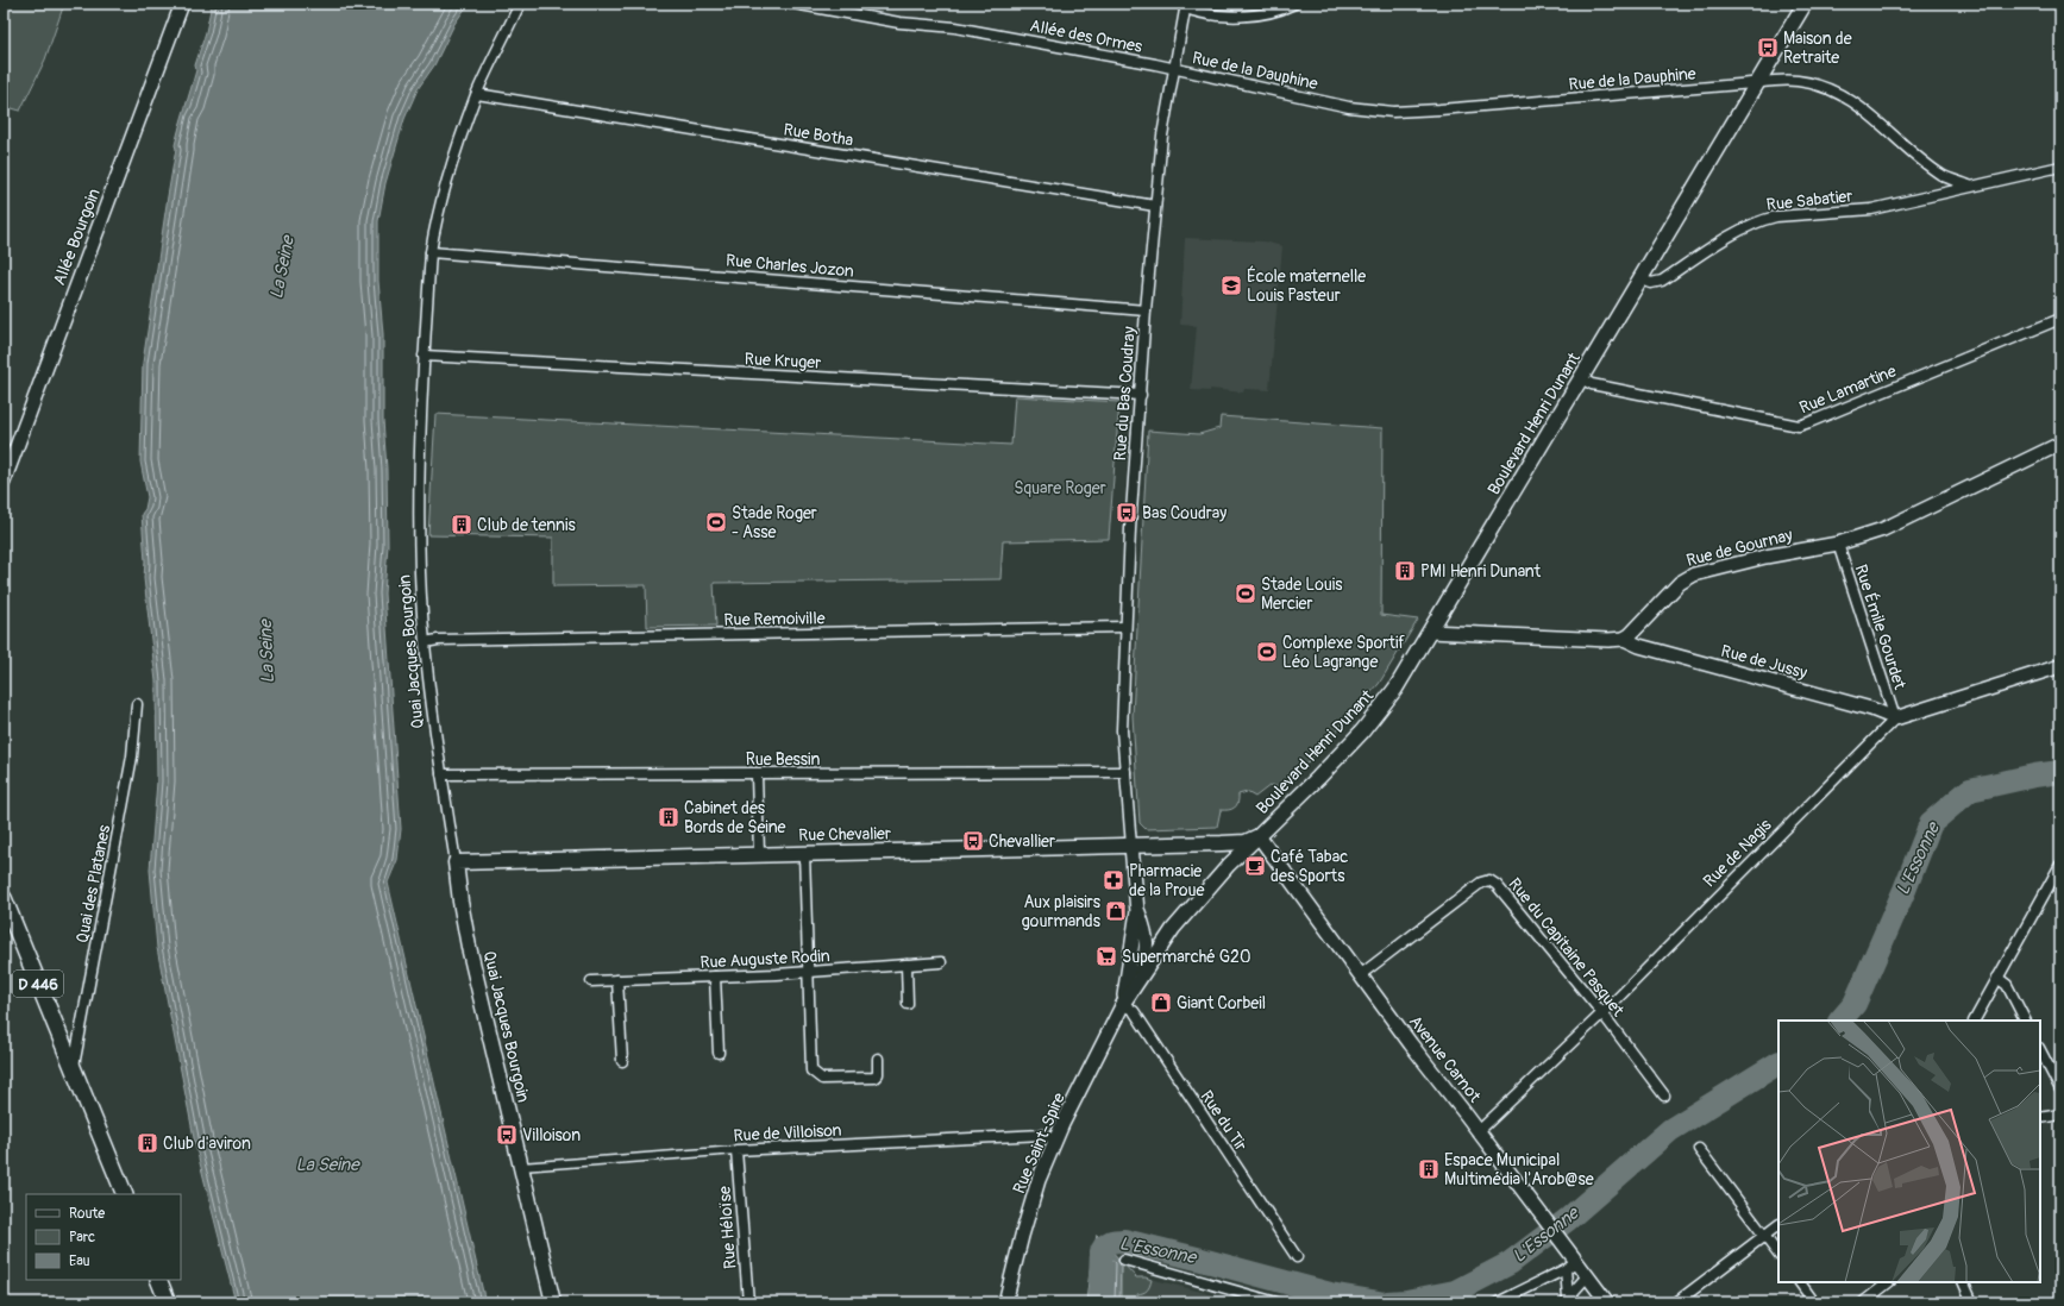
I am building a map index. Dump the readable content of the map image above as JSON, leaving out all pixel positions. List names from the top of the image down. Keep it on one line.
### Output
{"streets":{"main road":["Boulevard Henri Dunant","Quai Jacques Bourgoin","Rue Chevalier","D 446"],"street":["Allée des Ormes","Rue de la Dauphine","Rue Botha","Rue Sabatier","Allée Bourgoin","Rue Charles Jozon","Rue Kruger","Rue Lamartine","Rue du Bas Coudray","Rue de Gournay","Rue Remoiville","Rue Émile Gourdet","Rue de Jussy","Rue Bessin","Rue de Nagis","Quai des Platanes","Rue du Capitaine Pasquet","Rue Auguste Rodin","Avenue Carnot","Rue du Tir","Rue de Villoison","Rue Saint-Spire","Rue Héloïse"]},"crossings":[["Allée des Ormes","Rue de la Dauphine"],["Allée des Ormes","Rue du Bas Coudray"],["Rue de la Dauphine","Rue Sabatier"],["Rue de la Dauphine","Rue du Bas Coudray"],["Rue de la Dauphine","Boulevard Henri Dunant"],["Rue Botha","Rue du Bas Coudray"],["Rue Botha","Quai Jacques Bourgoin"],["Rue Sabatier","Boulevard Henri Dunant"],["Rue Charles Jozon","Rue du Bas Coudray"],["Rue Charles Jozon","Quai Jacques Bourgoin"],["Rue Kruger","Rue du Bas Coudray"],["Rue Kruger","Quai Jacques Bourgoin"],["Rue Lamartine","Boulevard Henri Dunant"],["Rue du Bas Coudray","Rue Remoiville"],["Rue du Bas Coudray","Rue Bessin"],["Rue du Bas Coudray","Rue Chevalier"],["Rue du Bas Coudray","Rue Saint-Spire"],["Boulevard Henri Dunant","Rue Chevalier"],["Boulevard Henri Dunant","Avenue Carnot"],["Boulevard Henri Dunant","Rue Saint-Spire"],["Rue de Gournay","Rue Émile Gourdet"],["Rue de Gournay","Rue de Jussy"],["Rue Remoiville","Quai Jacques Bourgoin"],["Rue Émile Gourdet","Rue de Jussy"],["Rue Émile Gourdet","Rue de Nagis"],["Quai Jacques Bourgoin","Rue Bessin"],["Quai Jacques Bourgoin","Rue Chevalier"],["Quai Jacques Bourgoin","Rue de Villoison"],["Rue de Jussy","Rue de Nagis"],["Rue Chevalier","Avenue Carnot"],["Rue Chevalier","Rue Saint-Spire"],["Rue de Nagis","Rue du Capitaine Pasquet"],["Rue de Nagis","Avenue Carnot"],["Quai des Platanes","D 446"],["Rue du Capitaine Pasquet","Avenue Carnot"],["Avenue Carnot","Rue Saint-Spire"],["Rue du Tir","Rue Saint-Spire"],["Rue de Villoison","Rue Saint-Spire"],["Rue de Villoison","Rue Héloïse"]],"water":["La Seine","L'Essonne"],"parks":["Square Roger"],"places":{"bus stop":["Maison de Retraite","Bas Coudray","Chevallier","Villoison"],"school or university":["École maternelle Louis Pasteur"],"sports":["Stade Roger - Asse","Stade Louis Mercier","Complexe Sportif Léo Lagrange"],"building":["Club de tennis","PMI Henri Dunant","Cabinet des Bords de Seine","Club d'aviron","Espace Municipal Multimédia l'Arob@se"],"cafe":["Café Tabac des Sports"],"pharmacy":["Pharmacie de la Proue"],"shop":["Aux plaisirs gourmands","Giant Corbeil"],"supermarket":["Supermarché G20"]},"legend":["Route","Parc","Eau"]}
